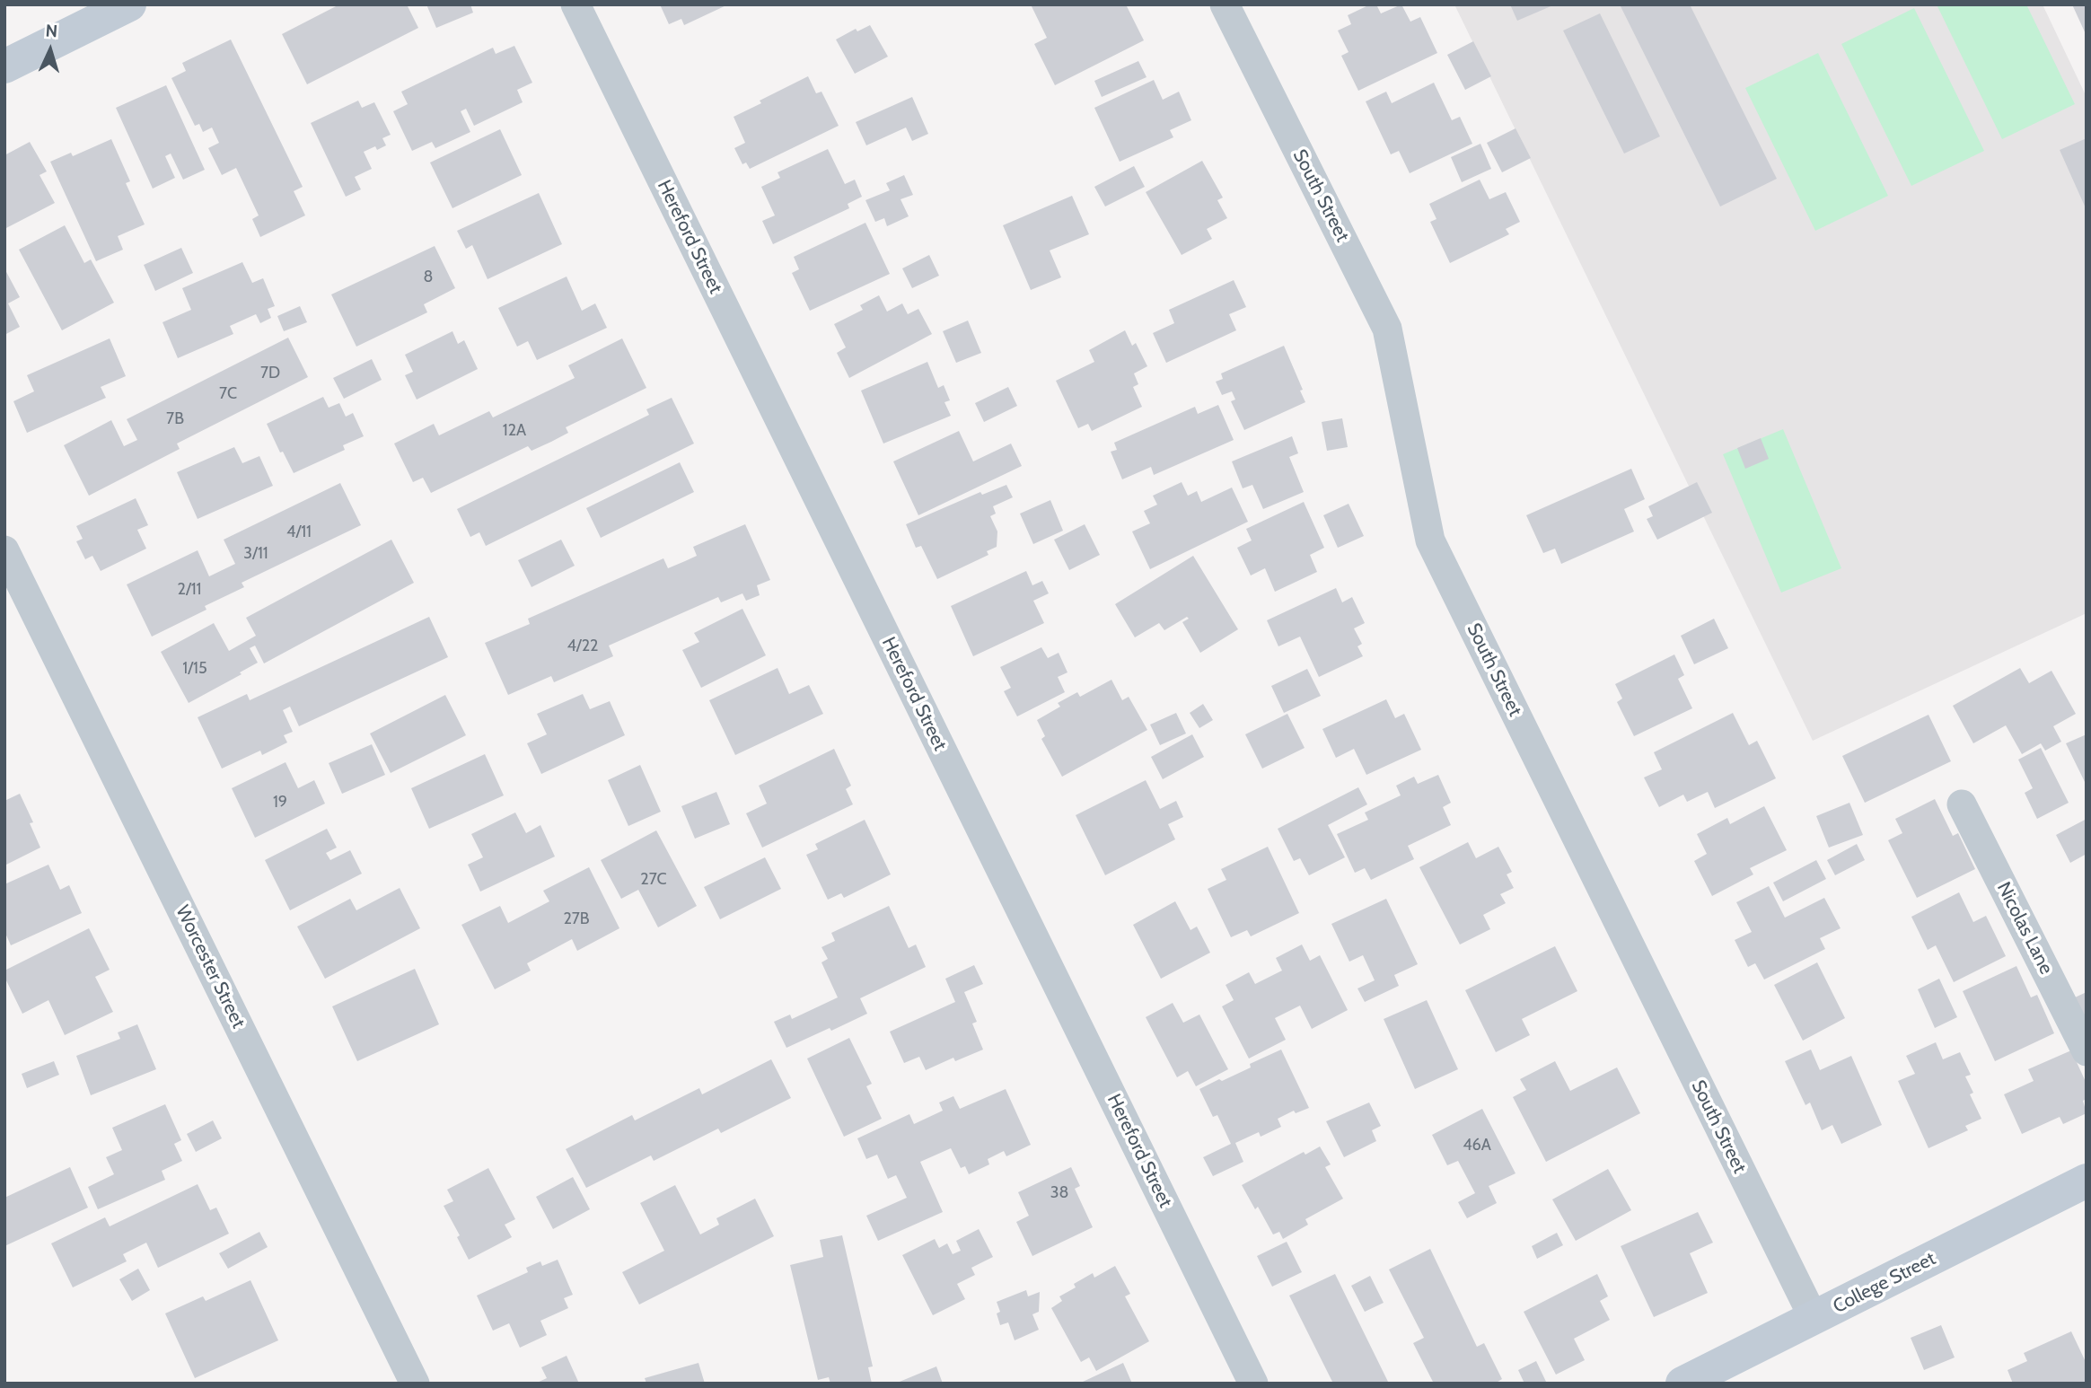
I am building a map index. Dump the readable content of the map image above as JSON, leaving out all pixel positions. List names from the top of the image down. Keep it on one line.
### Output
{"streets":{"street":["South Street","Hereford Street","Nicolas Lane","Worcester Street","College Street"]},"crossings":[["South Street","College Street"]],"house_numbers":["8","7D","7C","7B","12A","4/11","3/11","2/11","4/22","1/15","19","27C","27B","46A","38"],"north":"top"}
